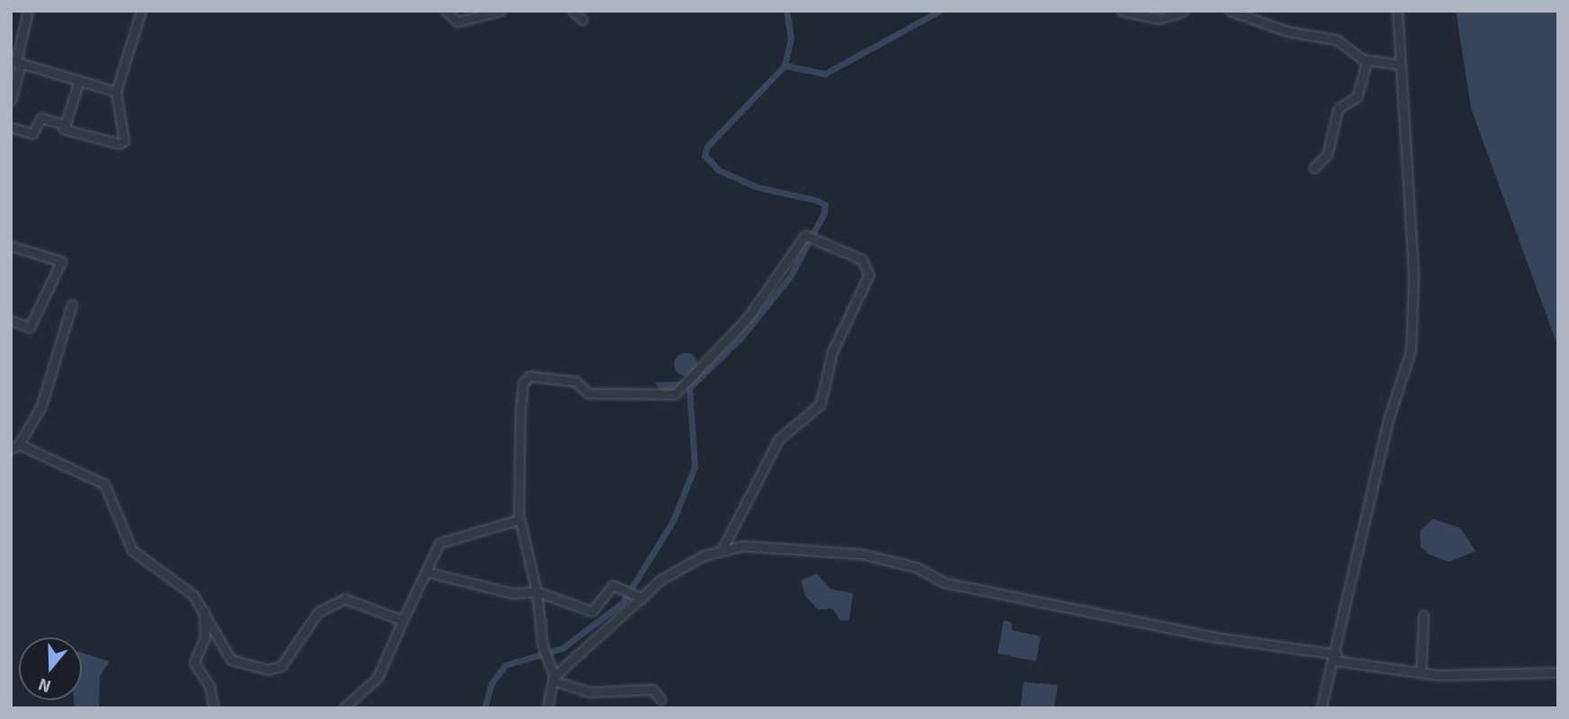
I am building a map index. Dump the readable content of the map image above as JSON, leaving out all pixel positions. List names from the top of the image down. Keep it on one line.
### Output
{"north":"bottom"}
